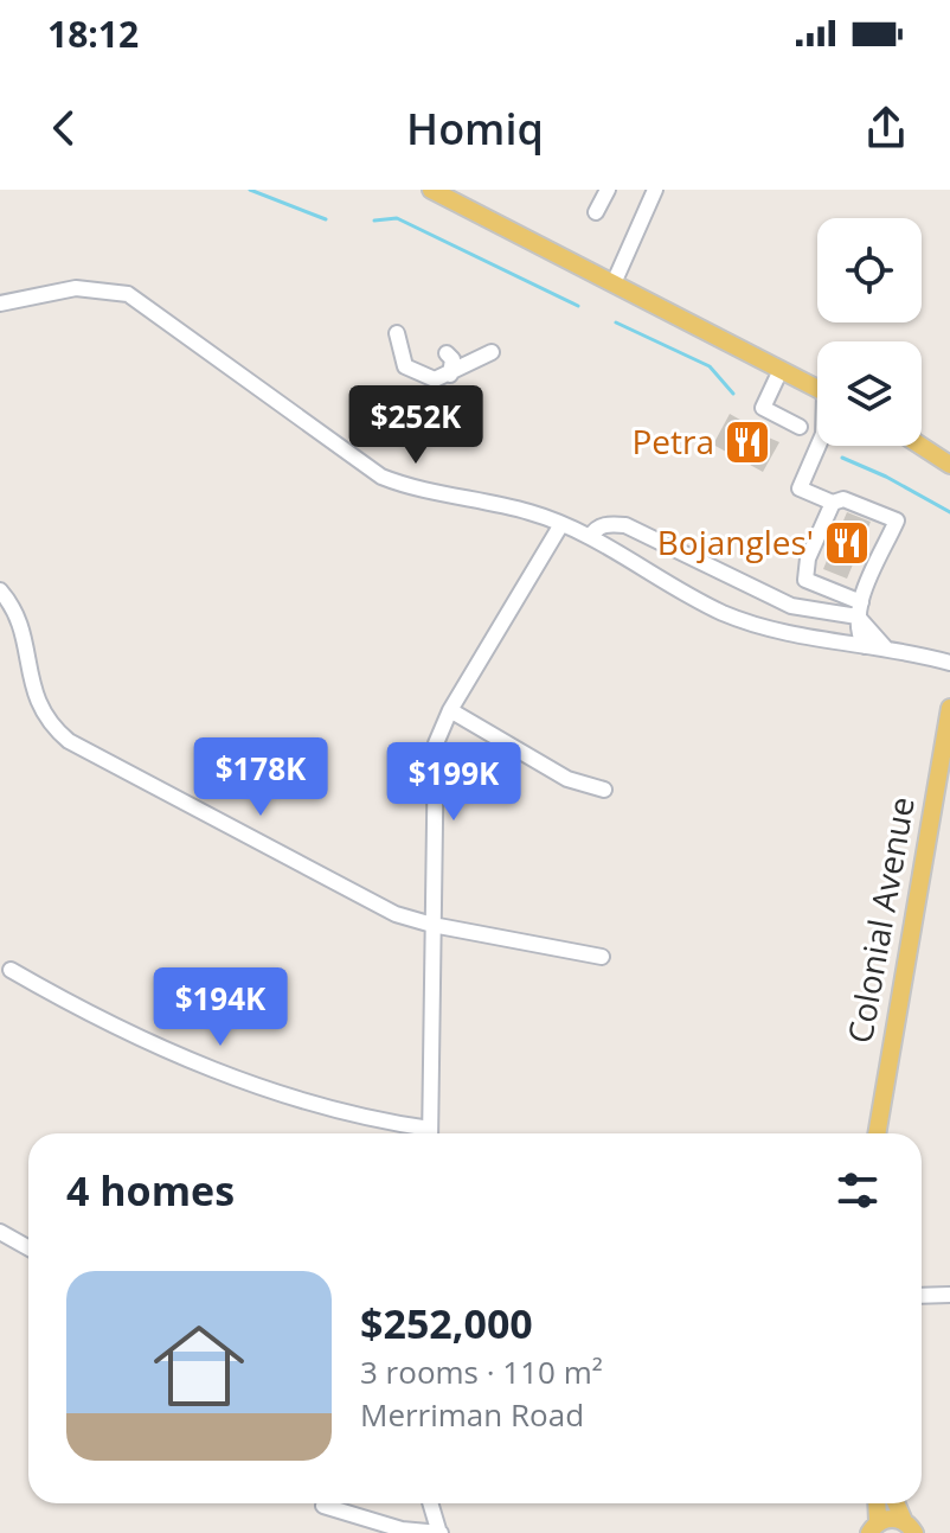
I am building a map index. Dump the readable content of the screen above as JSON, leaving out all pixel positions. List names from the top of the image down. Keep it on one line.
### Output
{"streets":{"main road":["Colonial Avenue"]},"places":{"restaurant":["Petra","Bojangles'"]},"page":{"status":"18:12","header":"Homiq","price":["$252K","$178K","$199K","$194K"],"heading":"4 homes","list":[{"name":"$252,000","note":"3 rooms · 110 m² · Merriman Road"}]}}
